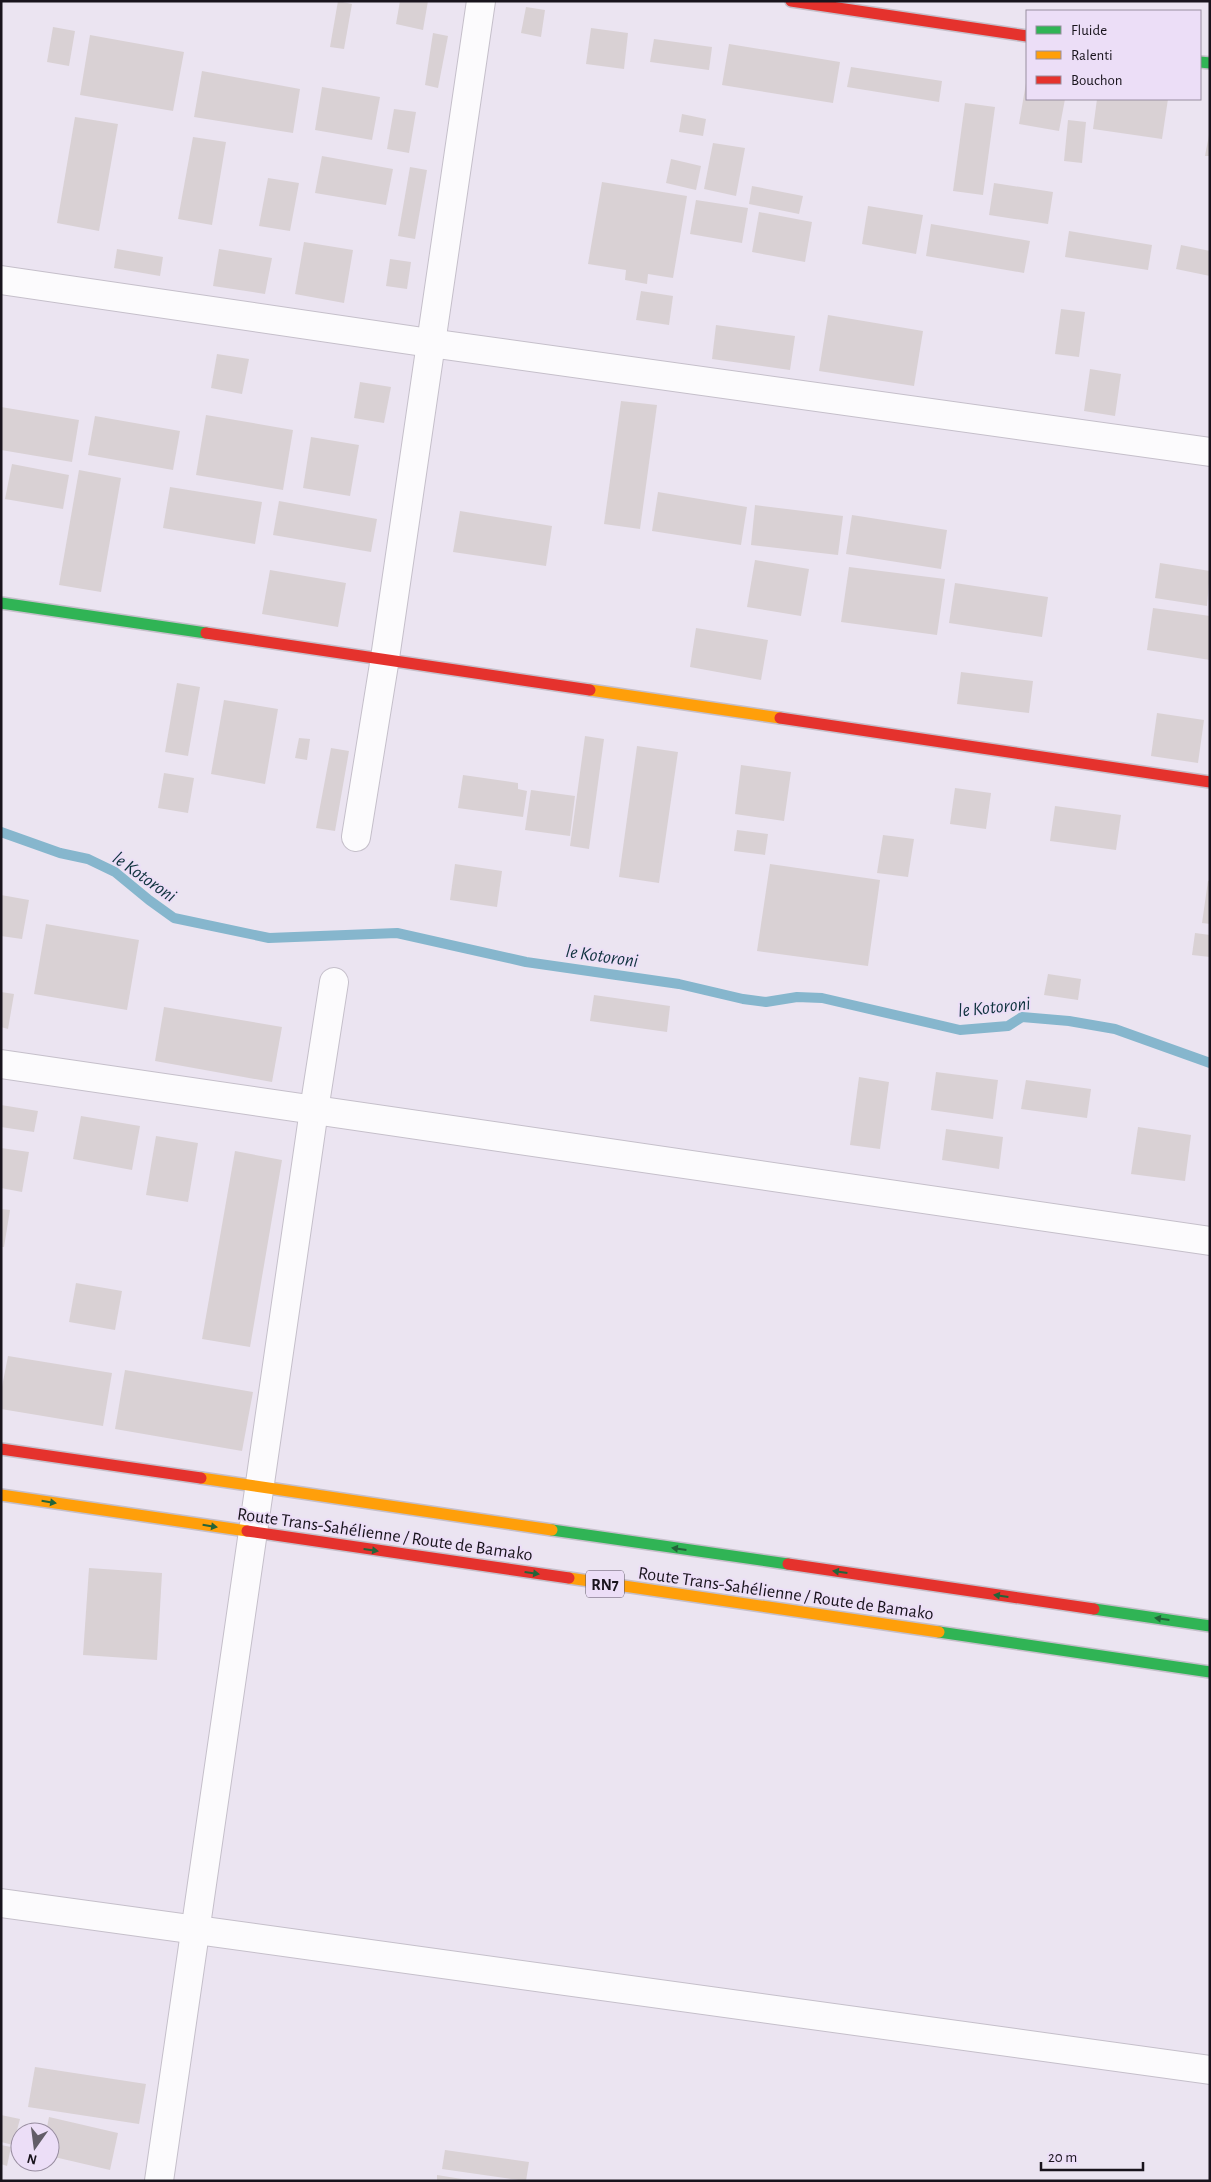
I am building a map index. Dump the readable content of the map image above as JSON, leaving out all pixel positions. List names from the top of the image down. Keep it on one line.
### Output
{"streets":{"main road":["Route Trans-Sahélienne / Route de Bamako","RN7"]},"water":["le Kotoroni"],"legend":["Fluide","Ralenti","Bouchon"],"scale_bar":"20 m","north":"bottom"}
